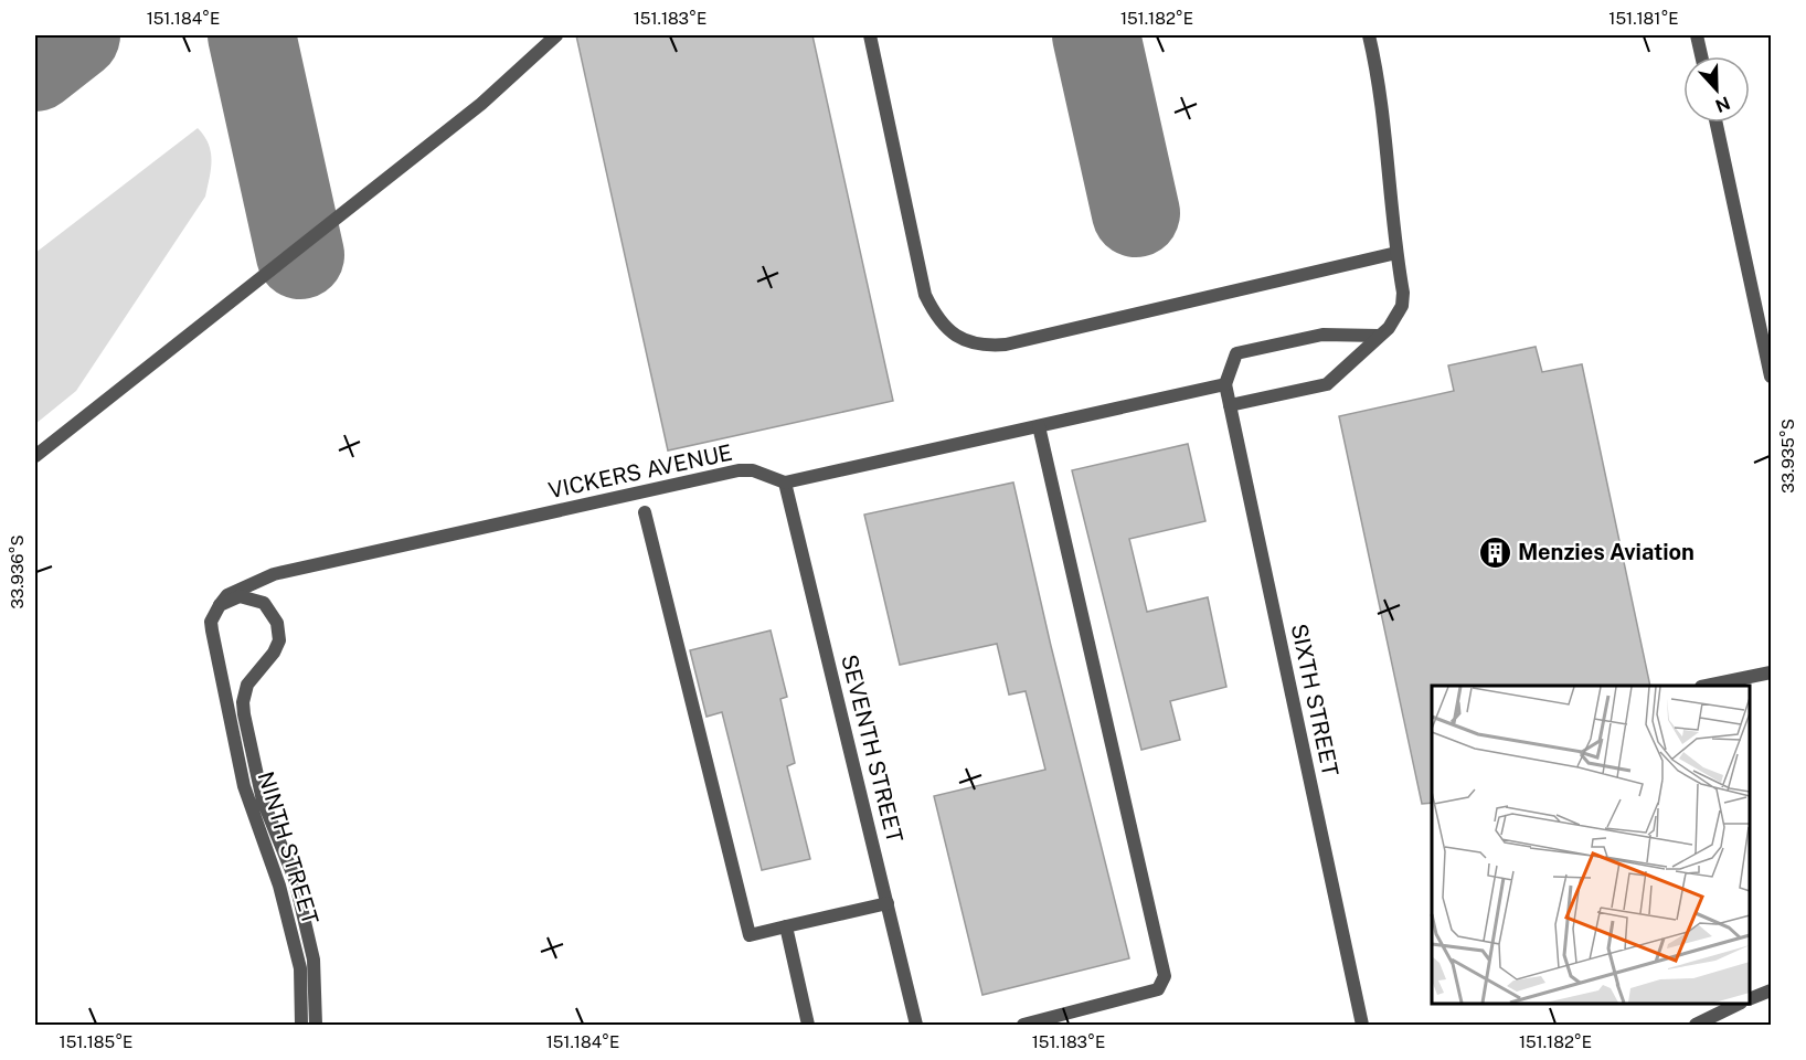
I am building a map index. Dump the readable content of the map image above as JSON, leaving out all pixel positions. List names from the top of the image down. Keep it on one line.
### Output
{"streets":{"lane":["VICKERS AVENUE","SIXTH STREET","SEVENTH STREET","NINTH STREET"]},"crossings":[["VICKERS AVENUE","SEVENTH STREET"],["VICKERS AVENUE","NINTH STREET"]],"places":{"building":["Menzies Aviation"]},"north":"bottom","coordinates":["151.184°E","151.183°E","151.182°E","151.181°E","33.935°S","33.936°S","151.185°E"]}
